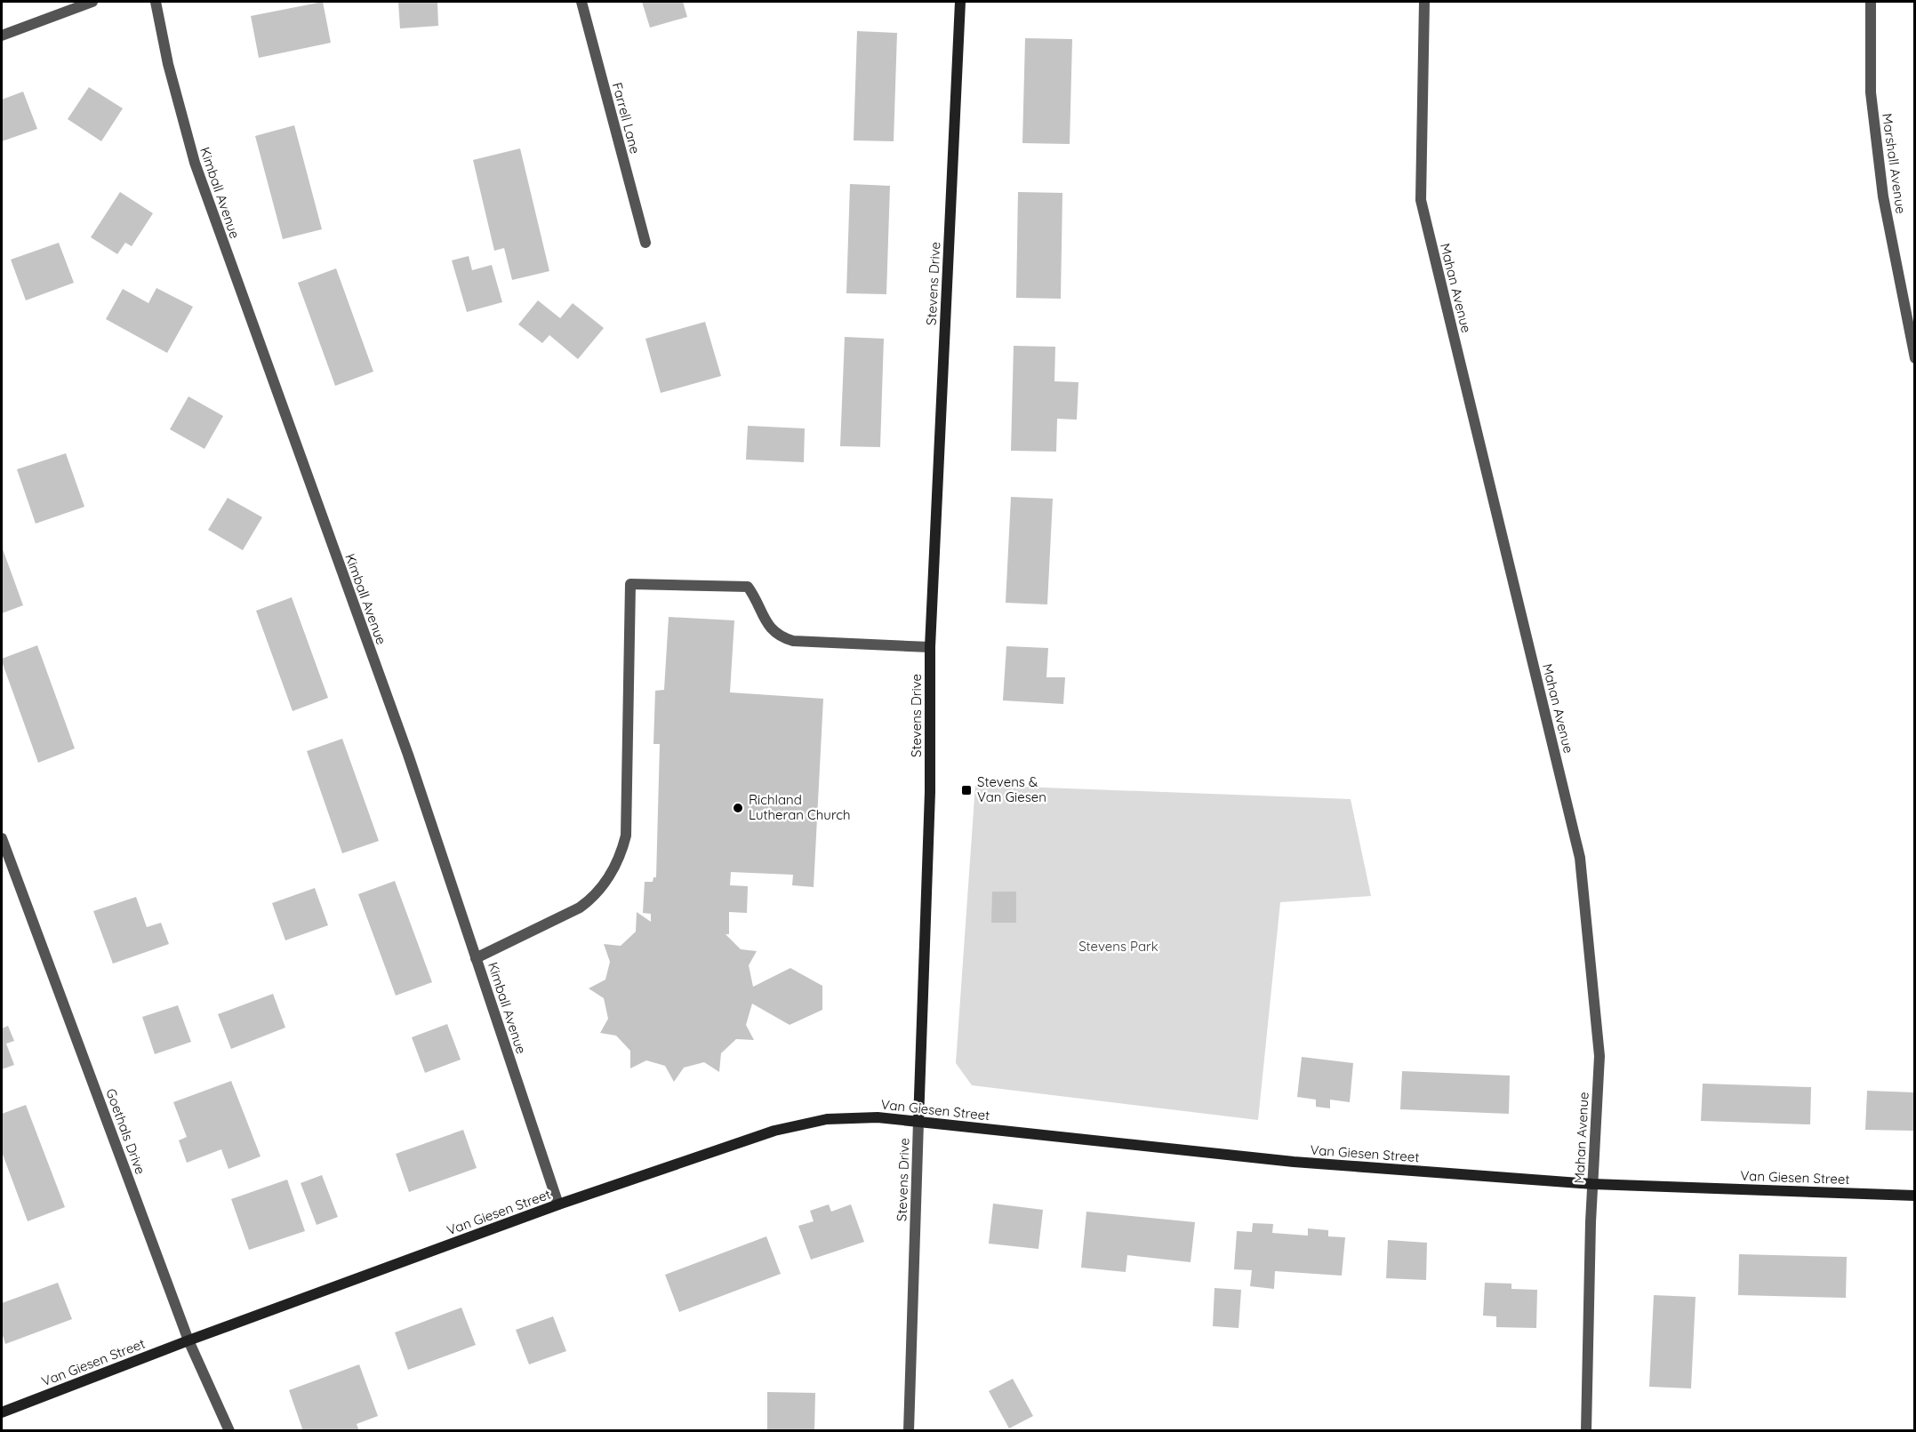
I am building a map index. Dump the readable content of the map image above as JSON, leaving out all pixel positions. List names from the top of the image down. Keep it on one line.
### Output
{"streets":{"main road":["Stevens Drive","Van Giesen Street"],"street":["Farrell Lane","Marshall Avenue","Kimball Avenue","Mahan Avenue","Goethals Drive"]},"crossings":[["Kimball Avenue","Van Giesen Street"],["Stevens Drive","Van Giesen Street"],["Mahan Avenue","Van Giesen Street"],["Van Giesen Street","Goethals Drive"]],"parks":["Stevens Park"],"places":{"transit":["Stevens & Van Giesen"],"other":["Richland Lutheran Church"]}}
